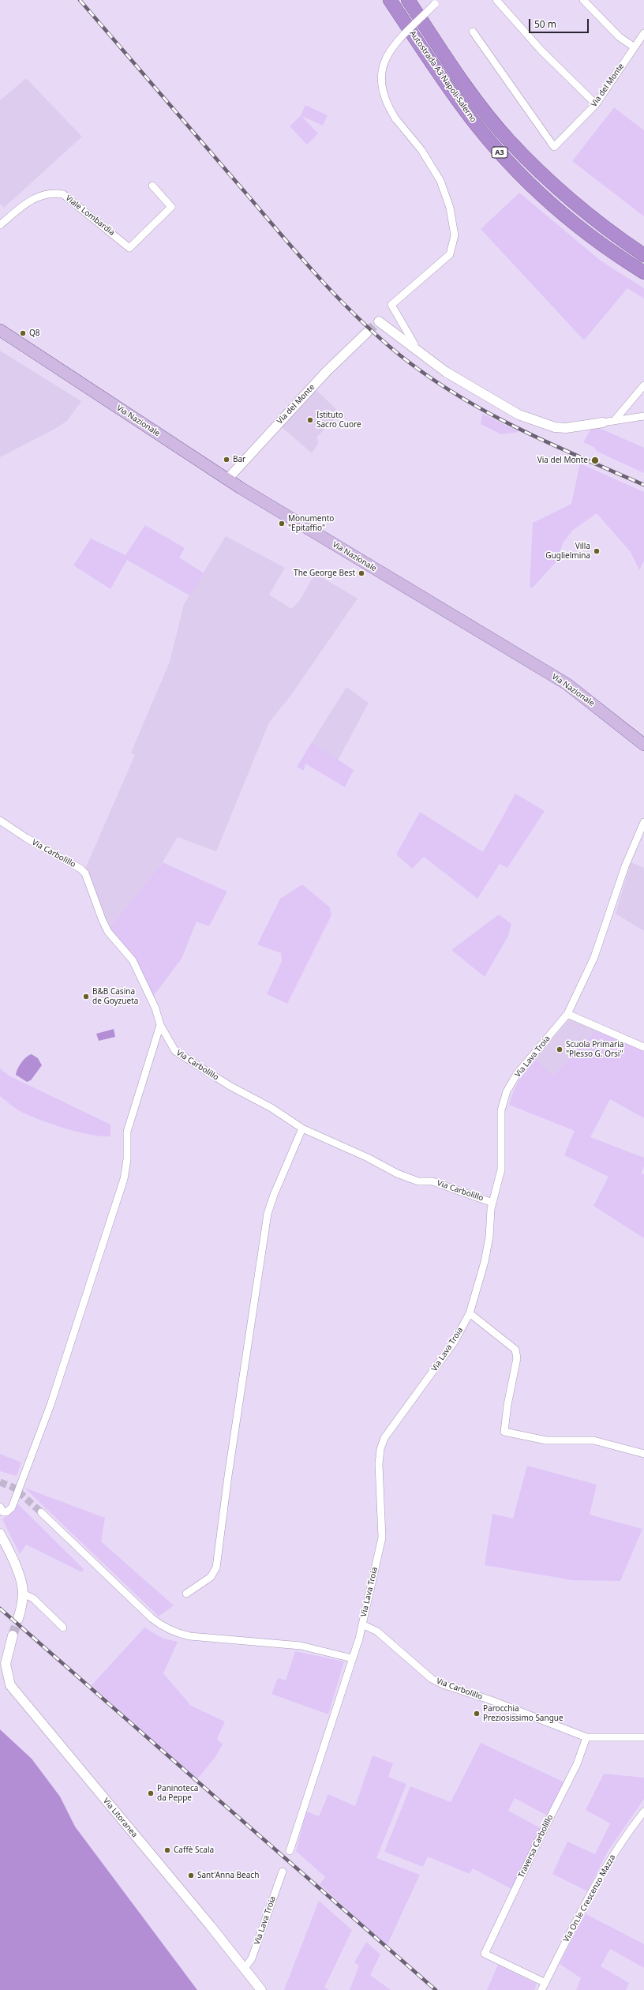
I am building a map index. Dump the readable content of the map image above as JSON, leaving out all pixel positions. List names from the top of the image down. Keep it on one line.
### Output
{"streets":{"highway":["Autostrada A3 Napoli-Salerno","A3"],"main road":["Via Nazionale"],"street":["Via del Monte","Viale Lombardia","Via Carbolillo","Via Lava Troia","Via Litoranea","Traversa Carbolillo","Via On.le Crescenzo Mazza"]},"crossings":[["Via del Monte","Via Nazionale"],["Via Carbolillo","Via Lava Troia"],["Via Carbolillo","Traversa Carbolillo"],["Via Lava Troia","Via Litoranea"],["Traversa Carbolillo","Via On.le Crescenzo Mazza"]],"places":["Q8","Istituto Sacro Cuore","Bar","Via del Monte","Monumento \"Epitaffio\"","Villa Guglielmina","The George Best","B&B Casina de Goyzueta","Scuola Primaria \"Plesso G. Orsi\"","Parocchia Preziosissimo Sangue","Paninoteca da Peppe","Caffè Scala","Sant'Anna Beach"],"scale_bar":"50 m"}
